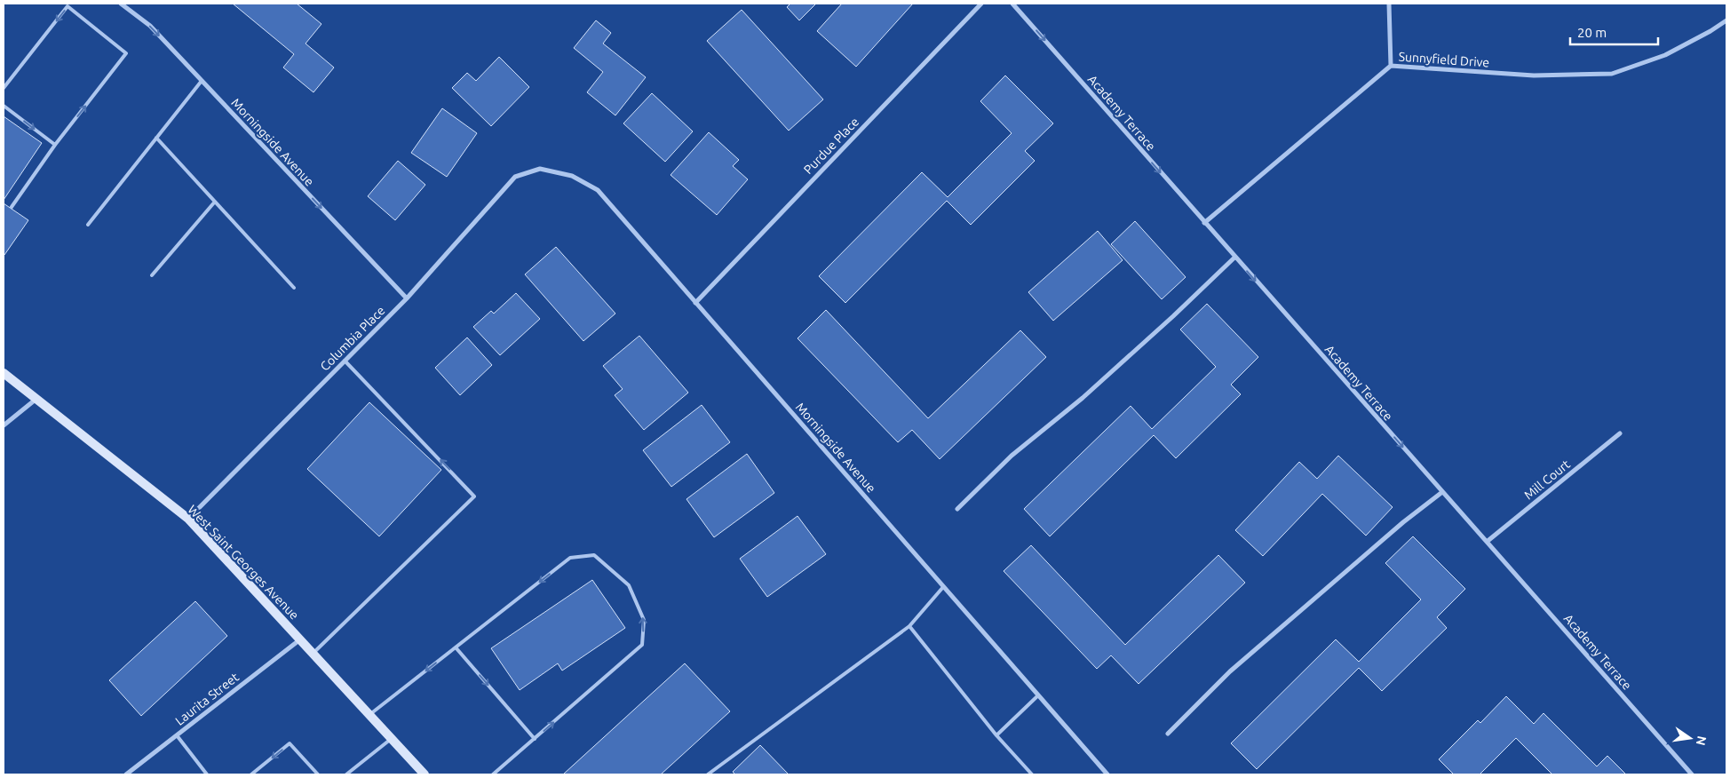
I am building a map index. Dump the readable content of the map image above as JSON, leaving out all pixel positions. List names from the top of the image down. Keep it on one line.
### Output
{"streets":{"main road":["West Saint Georges Avenue"],"street":["Sunnyfield Drive","Academy Terrace","Morningside Avenue","Purdue Place","Columbia Place","Mill Court","Laurita Street"]},"crossings":[["Sunnyfield Drive","Academy Terrace"],["Academy Terrace","Mill Court"],["Morningside Avenue","Purdue Place"],["Morningside Avenue","Columbia Place"],["Columbia Place","West Saint Georges Avenue"],["West Saint Georges Avenue","Laurita Street"]],"one_way":["Academy Terrace"],"scale_bar":"20 m","north":"right"}
